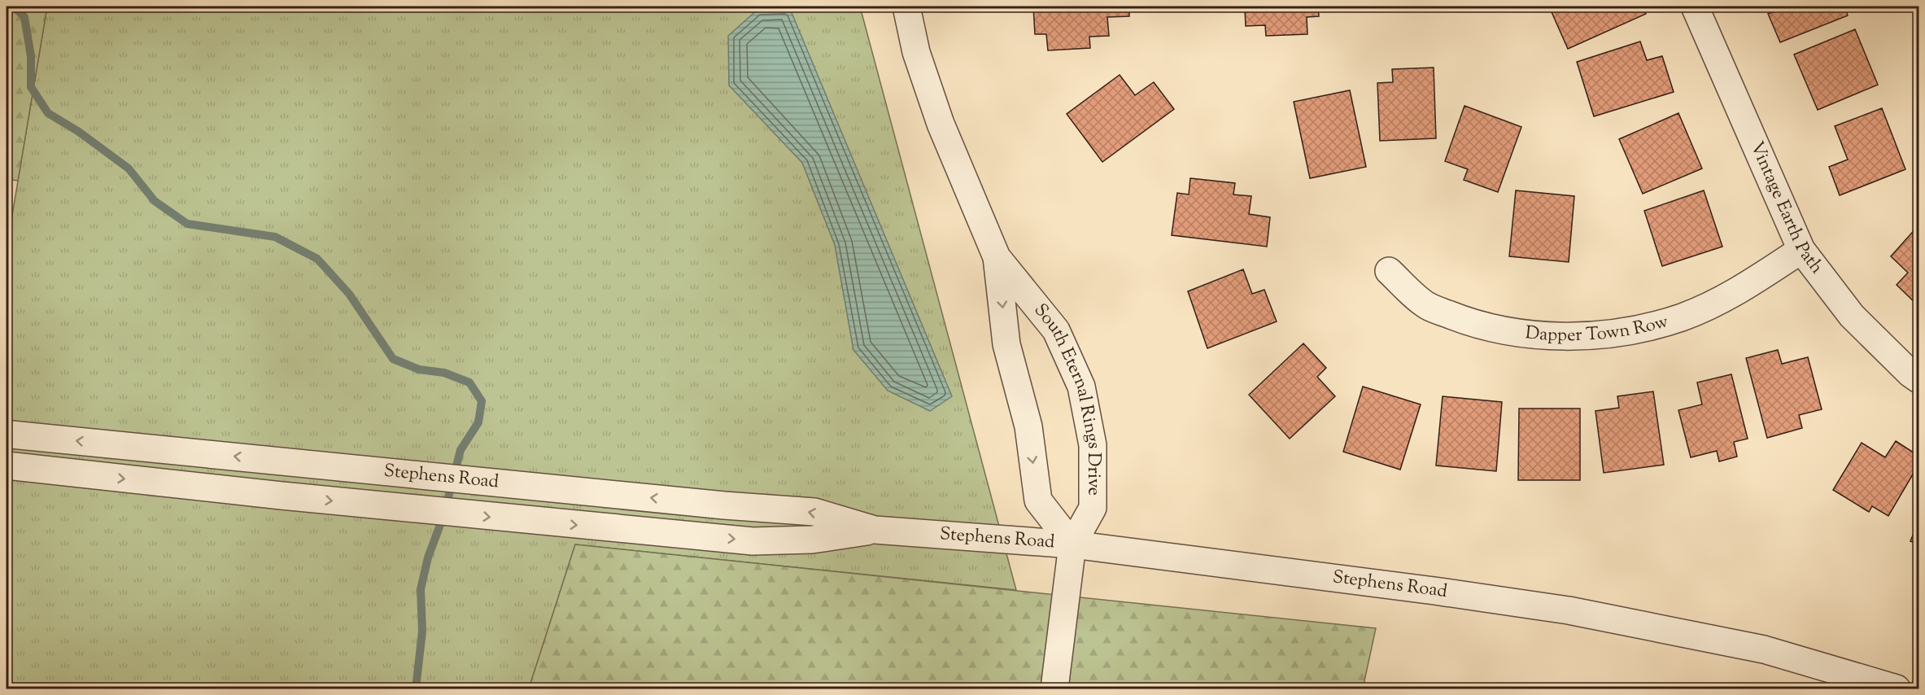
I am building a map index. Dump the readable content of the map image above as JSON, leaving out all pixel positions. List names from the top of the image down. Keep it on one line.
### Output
{"streets":{"street":["Vintage Earth Path","Dapper Town Row","South Eternal Rings Drive","Stephens Road"]},"crossings":[["Vintage Earth Path","Dapper Town Row"],["South Eternal Rings Drive","Stephens Road"]]}
